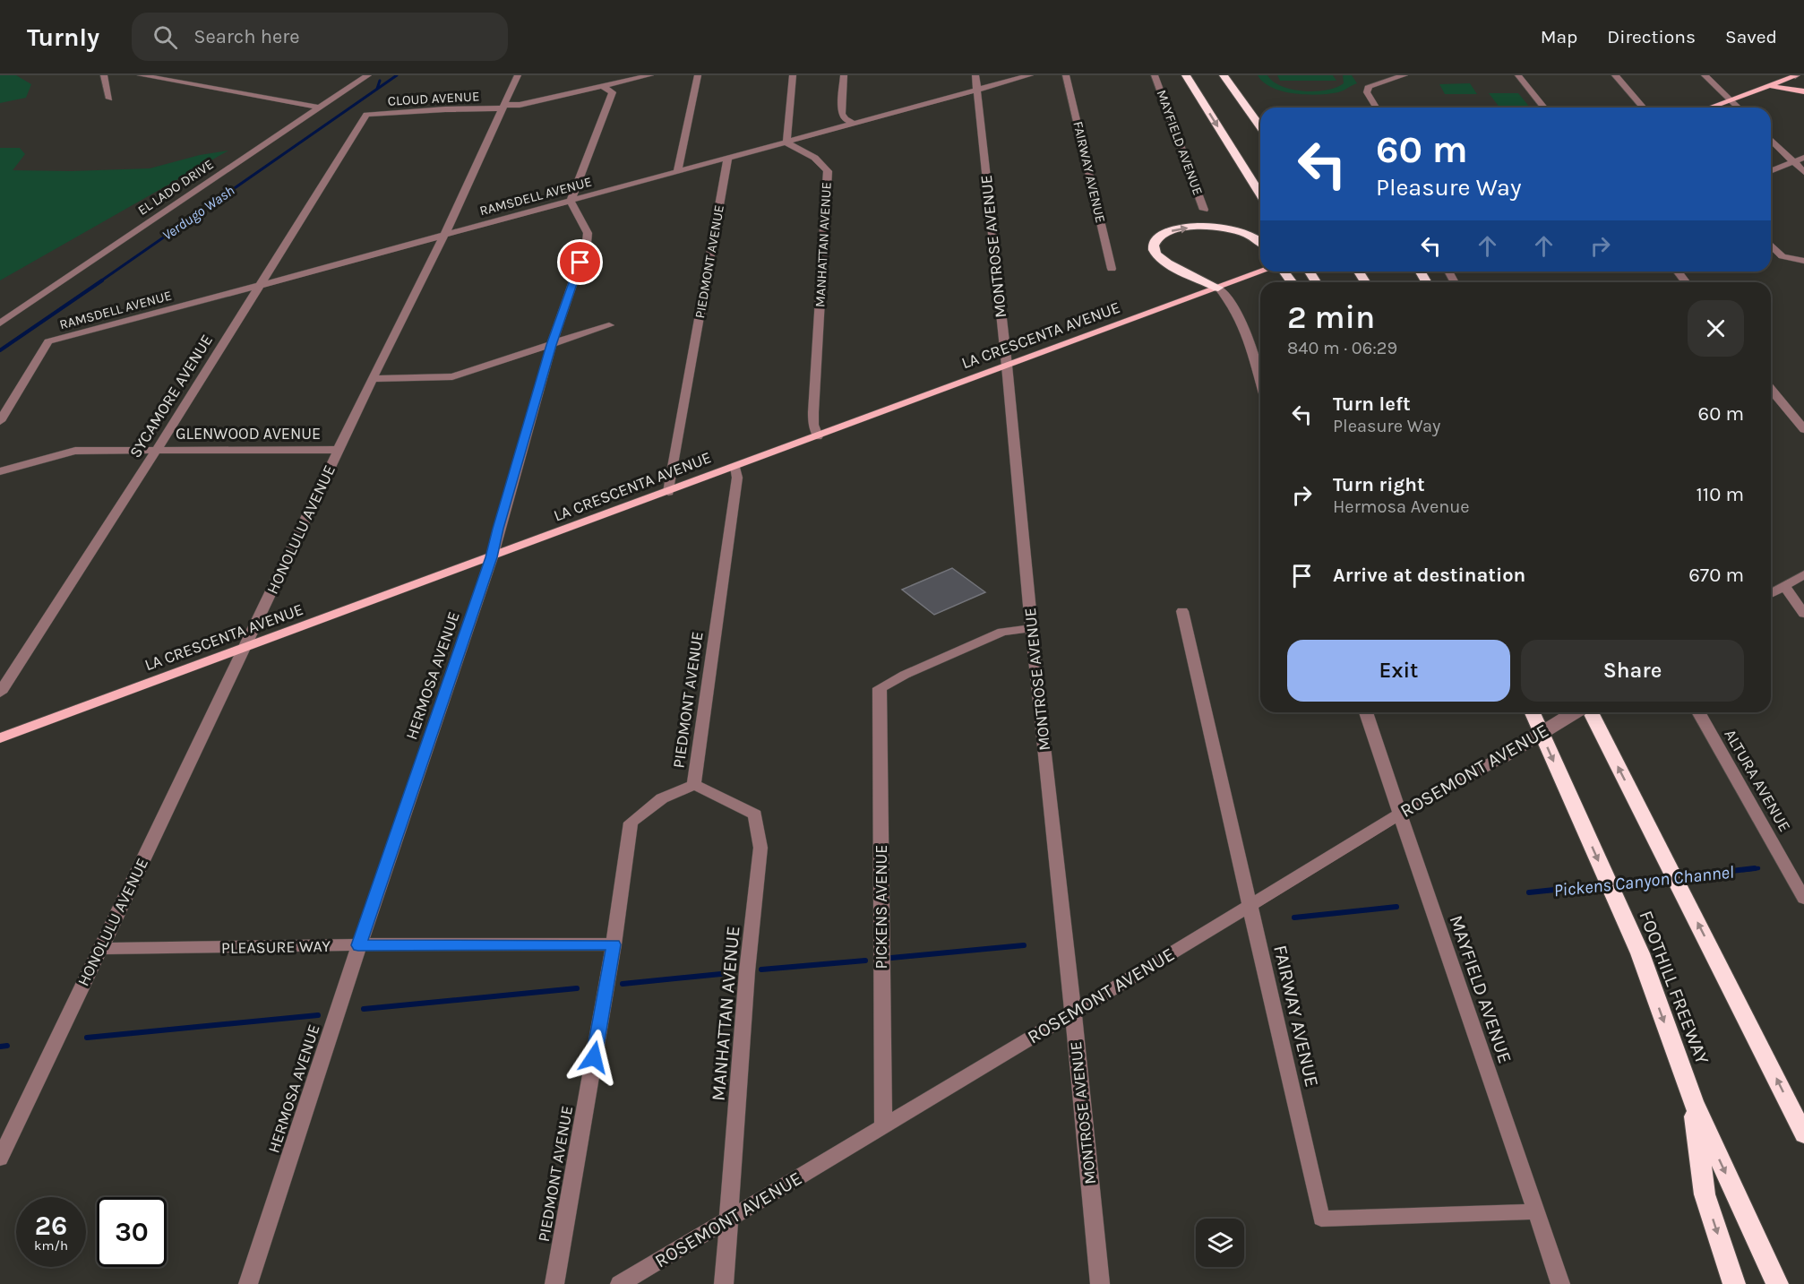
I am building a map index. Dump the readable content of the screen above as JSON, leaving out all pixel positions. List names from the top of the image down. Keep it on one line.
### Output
{"streets":{"highway":["FOOTHILL FREEWAY"],"main road":["LA CRESCENTA AVENUE"],"street":["CLOUD AVENUE","MAYFIELD AVENUE","FAIRWAY AVENUE","EL LADO DRIVE","RAMSDELL AVENUE","MANHATTAN AVENUE","MONTROSE AVENUE","PIEDMONT AVENUE","SYCAMORE AVENUE","GLENWOOD AVENUE","HONOLULU AVENUE","HERMOSA AVENUE","ROSEMONT AVENUE","ALTURA AVENUE","PICKENS AVENUE","PLEASURE WAY"]},"crossings":[["CLOUD AVENUE","SYCAMORE AVENUE"],["CLOUD AVENUE","HONOLULU AVENUE"],["MAYFIELD AVENUE","FAIRWAY AVENUE"],["MAYFIELD AVENUE","ROSEMONT AVENUE"],["FAIRWAY AVENUE","ROSEMONT AVENUE"],["RAMSDELL AVENUE","MANHATTAN AVENUE"],["RAMSDELL AVENUE","MONTROSE AVENUE"],["RAMSDELL AVENUE","PIEDMONT AVENUE"],["RAMSDELL AVENUE","SYCAMORE AVENUE"],["RAMSDELL AVENUE","HONOLULU AVENUE"],["RAMSDELL AVENUE","HERMOSA AVENUE"],["MANHATTAN AVENUE","PIEDMONT AVENUE"],["MANHATTAN AVENUE","LA CRESCENTA AVENUE"],["MANHATTAN AVENUE","ROSEMONT AVENUE"],["MONTROSE AVENUE","LA CRESCENTA AVENUE"],["MONTROSE AVENUE","ROSEMONT AVENUE"],["MONTROSE AVENUE","PICKENS AVENUE"],["PIEDMONT AVENUE","LA CRESCENTA AVENUE"],["PIEDMONT AVENUE","PLEASURE WAY"],["LA CRESCENTA AVENUE","HONOLULU AVENUE"],["LA CRESCENTA AVENUE","HERMOSA AVENUE"],["SYCAMORE AVENUE","GLENWOOD AVENUE"],["GLENWOOD AVENUE","HONOLULU AVENUE"],["HONOLULU AVENUE","PLEASURE WAY"],["HERMOSA AVENUE","PLEASURE WAY"],["ROSEMONT AVENUE","PICKENS AVENUE"]],"water":["Verdugo Wash","Pickens Canyon Channel"],"page":{"header":"Turnly","search":"Search here","nav":["Map","Directions","Saved"],"turn":["60 m","Pleasure Way"],"heading":["2 min","840 m · 06:29"],"list":[{"name":"Turn left","note":"Pleasure Way","value":"60 m"},{"name":"Turn right","note":"Hermosa Avenue","value":"110 m"},{"name":"Arrive at destination","value":"670 m"}],"buttons":["Exit","Share"],"speed":"26 km/h","limit":"30"}}
